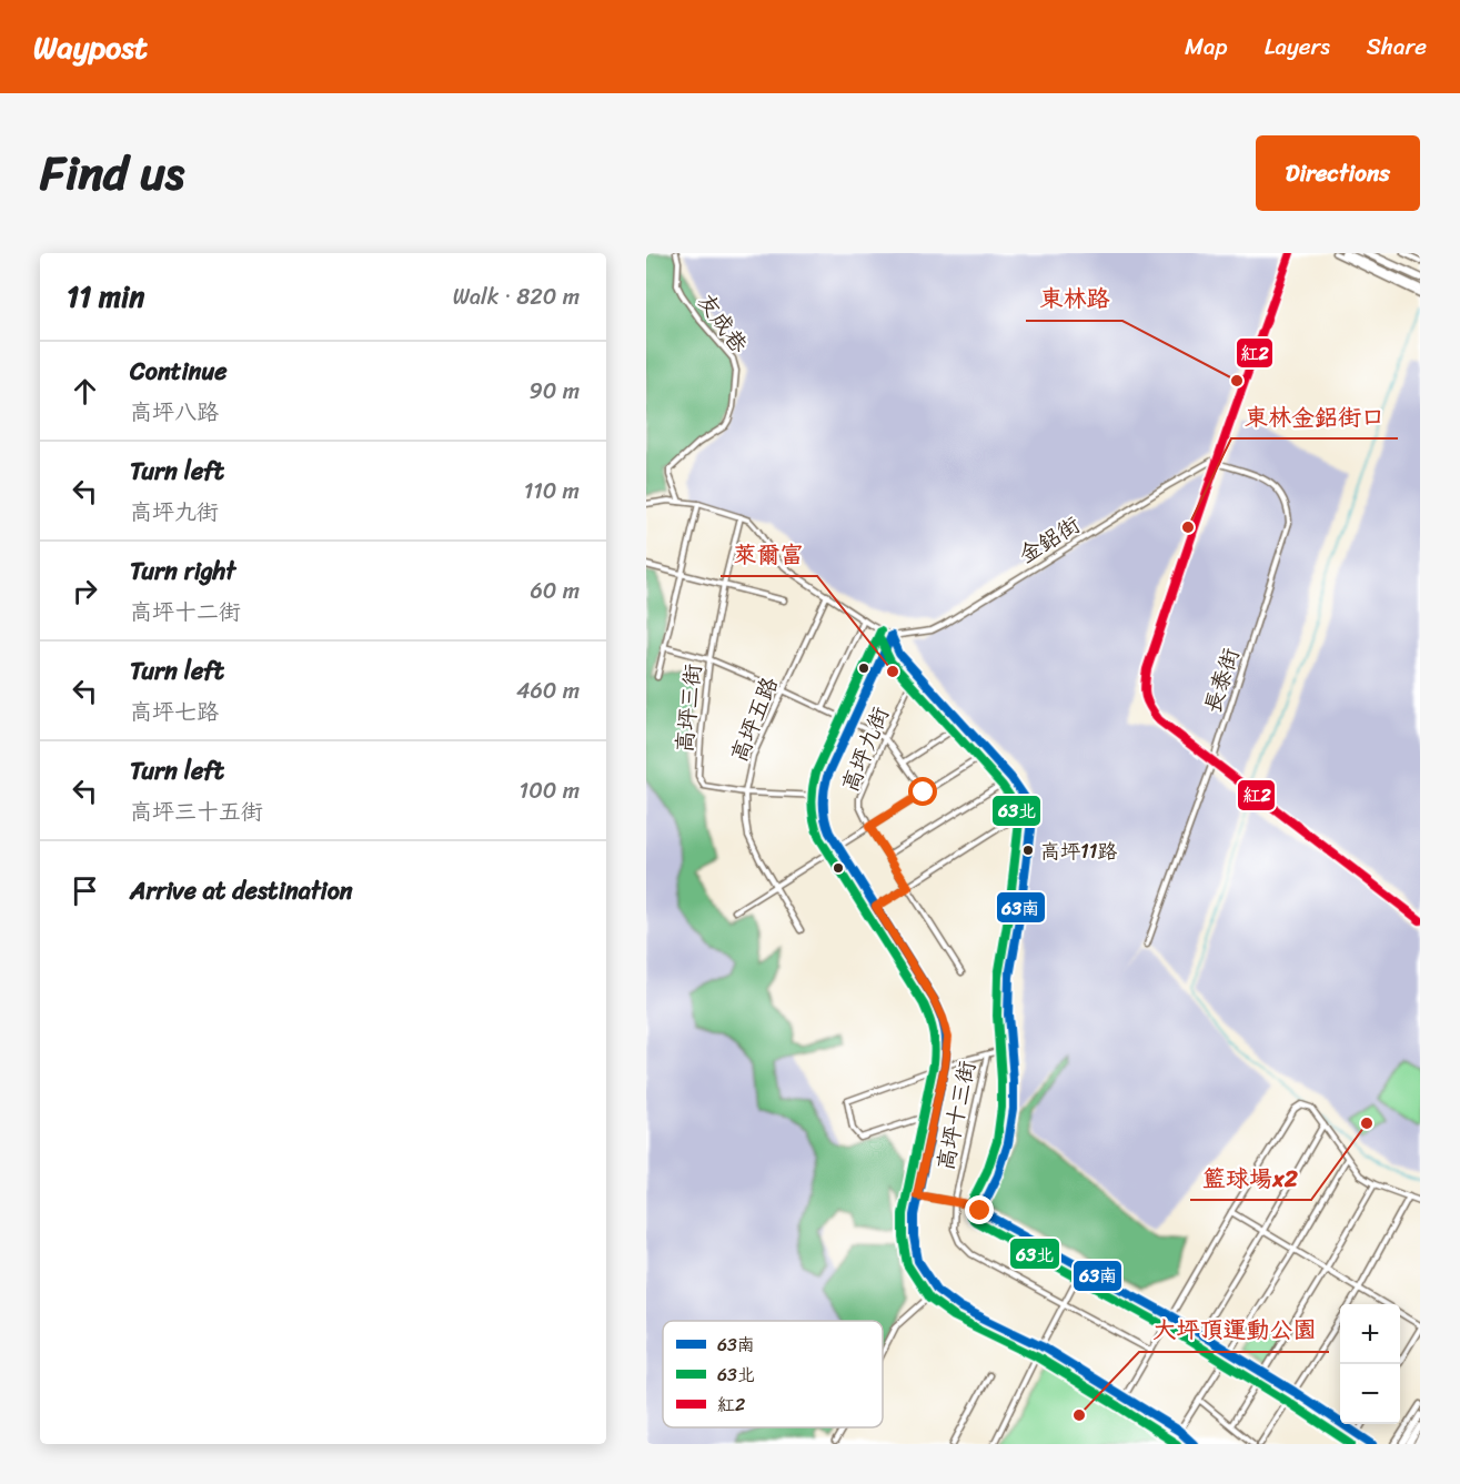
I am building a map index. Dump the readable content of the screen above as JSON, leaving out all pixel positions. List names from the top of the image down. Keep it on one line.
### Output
{"streets":{"street":["友成巷","金鋁街","長泰街","高坪三街","高坪五路","高坪九街","高坪十三街"]},"crossings":[["金鋁街","長泰街"],["高坪三街","高坪五路"]],"places":["東林路","東林金鋁街口","萊爾富","高坪11路","籃球場x2","大坪頂運動公園"],"lines":["transit line 紅2","transit line 63北","transit line 63南"],"legend":["63南","63北","紅2"],"page":{"header":"Waypost","nav":["Map","Layers","Share"],"title":"Find us","buttons":"Directions","heading":["11 min","Walk · 820 m"],"list":[["Continue","高坪八路","90 m"],["Turn left","高坪九街","110 m"],["Turn right","高坪十二街","60 m"],["Turn left","高坪七路","460 m"],["Turn left","高坪三十五街","100 m"],"Arrive at destination"],"map_buttons":["+","−"]}}
